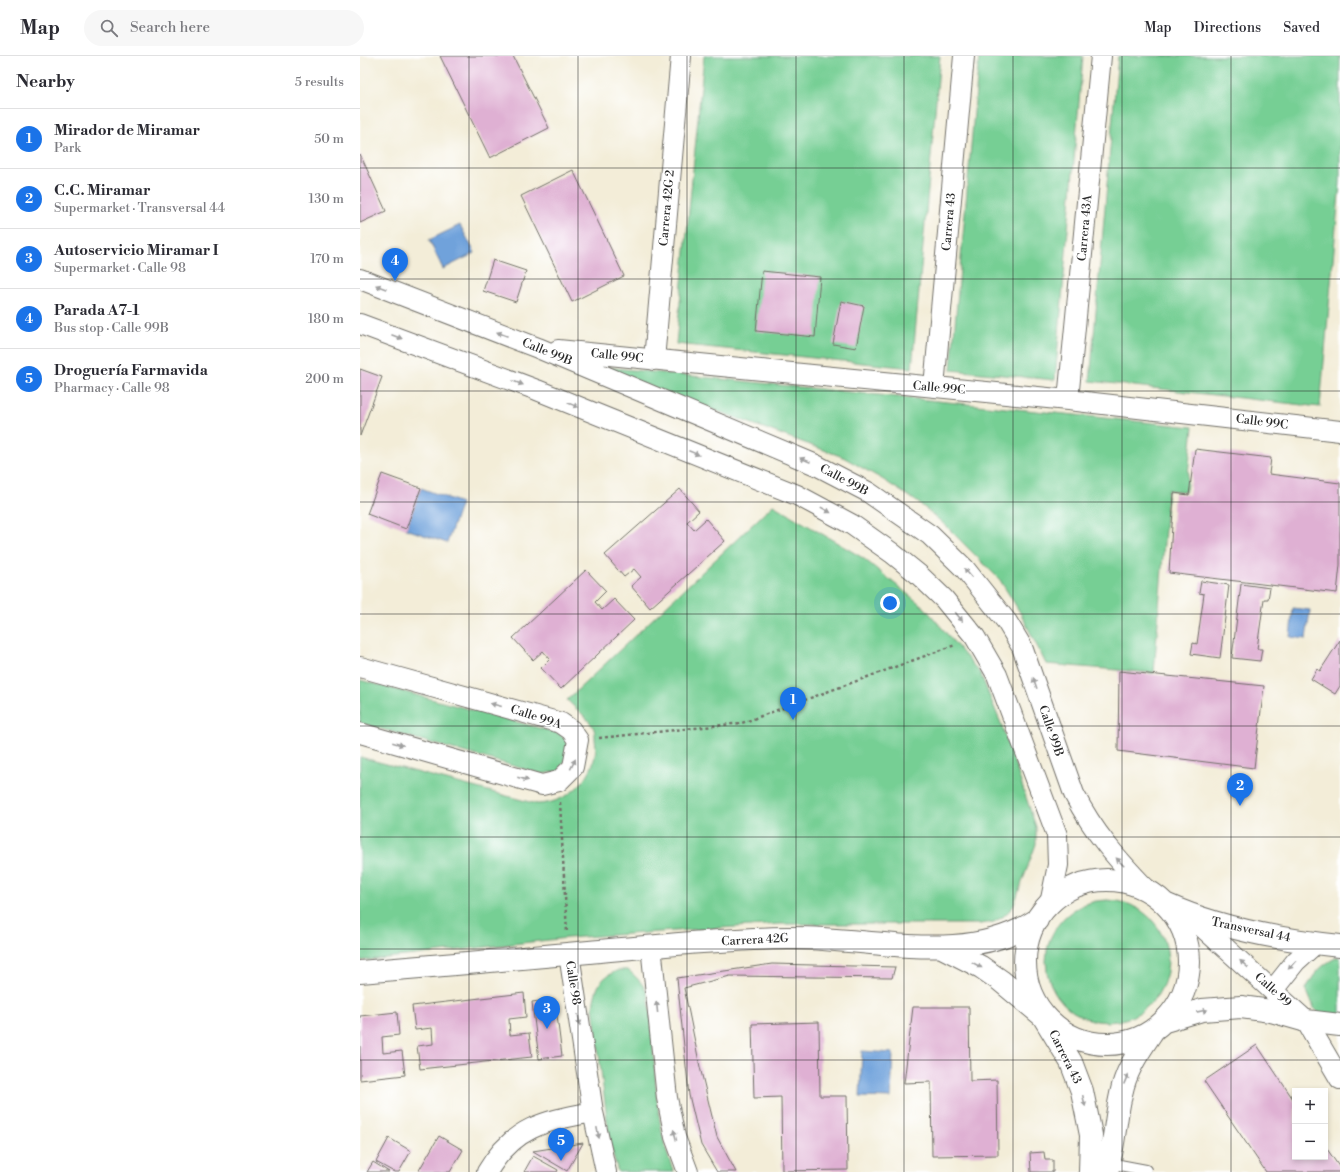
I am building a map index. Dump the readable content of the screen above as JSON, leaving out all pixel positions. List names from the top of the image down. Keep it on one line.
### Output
{"streets":{"street":["Carrera 42G 2","Carrera 43","Carrera 43A","Calle 99B","Calle 99C","Calle 99A","Transversal 44","Carrera 42G","Calle 98","Calle 99"]},"crossings":[["Carrera 42G 2","Calle 99C"],["Carrera 43","Calle 99C"],["Carrera 43","Carrera 42G"],["Carrera 43A","Calle 99C"],["Calle 99B","Calle 99C"],["Calle 99B","Carrera 42G"],["Transversal 44","Carrera 42G"],["Transversal 44","Calle 99"],["Carrera 42G","Calle 98"]],"one_way":["Calle 99"],"page":{"header":"Map","search":"Search here","nav":["Map","Directions","Saved"],"heading":["Nearby","5 results"],"list":[{"mark":"1","name":"Mirador de Miramar","note":"Park","value":"50 m"},{"mark":"2","name":"C.C. Miramar","note":"Supermarket · Transversal 44","value":"130 m"},{"mark":"3","name":"Autoservicio Miramar I","note":"Supermarket · Calle 98","value":"170 m"},{"mark":"4","name":"Parada A7-1","note":"Bus stop · Calle 99B","value":"180 m"},{"mark":"5","name":"Droguería Farmavida","note":"Pharmacy · Calle 98","value":"200 m"}],"pins":["4","1","2","3","5"],"map_buttons":["+","−"]}}
